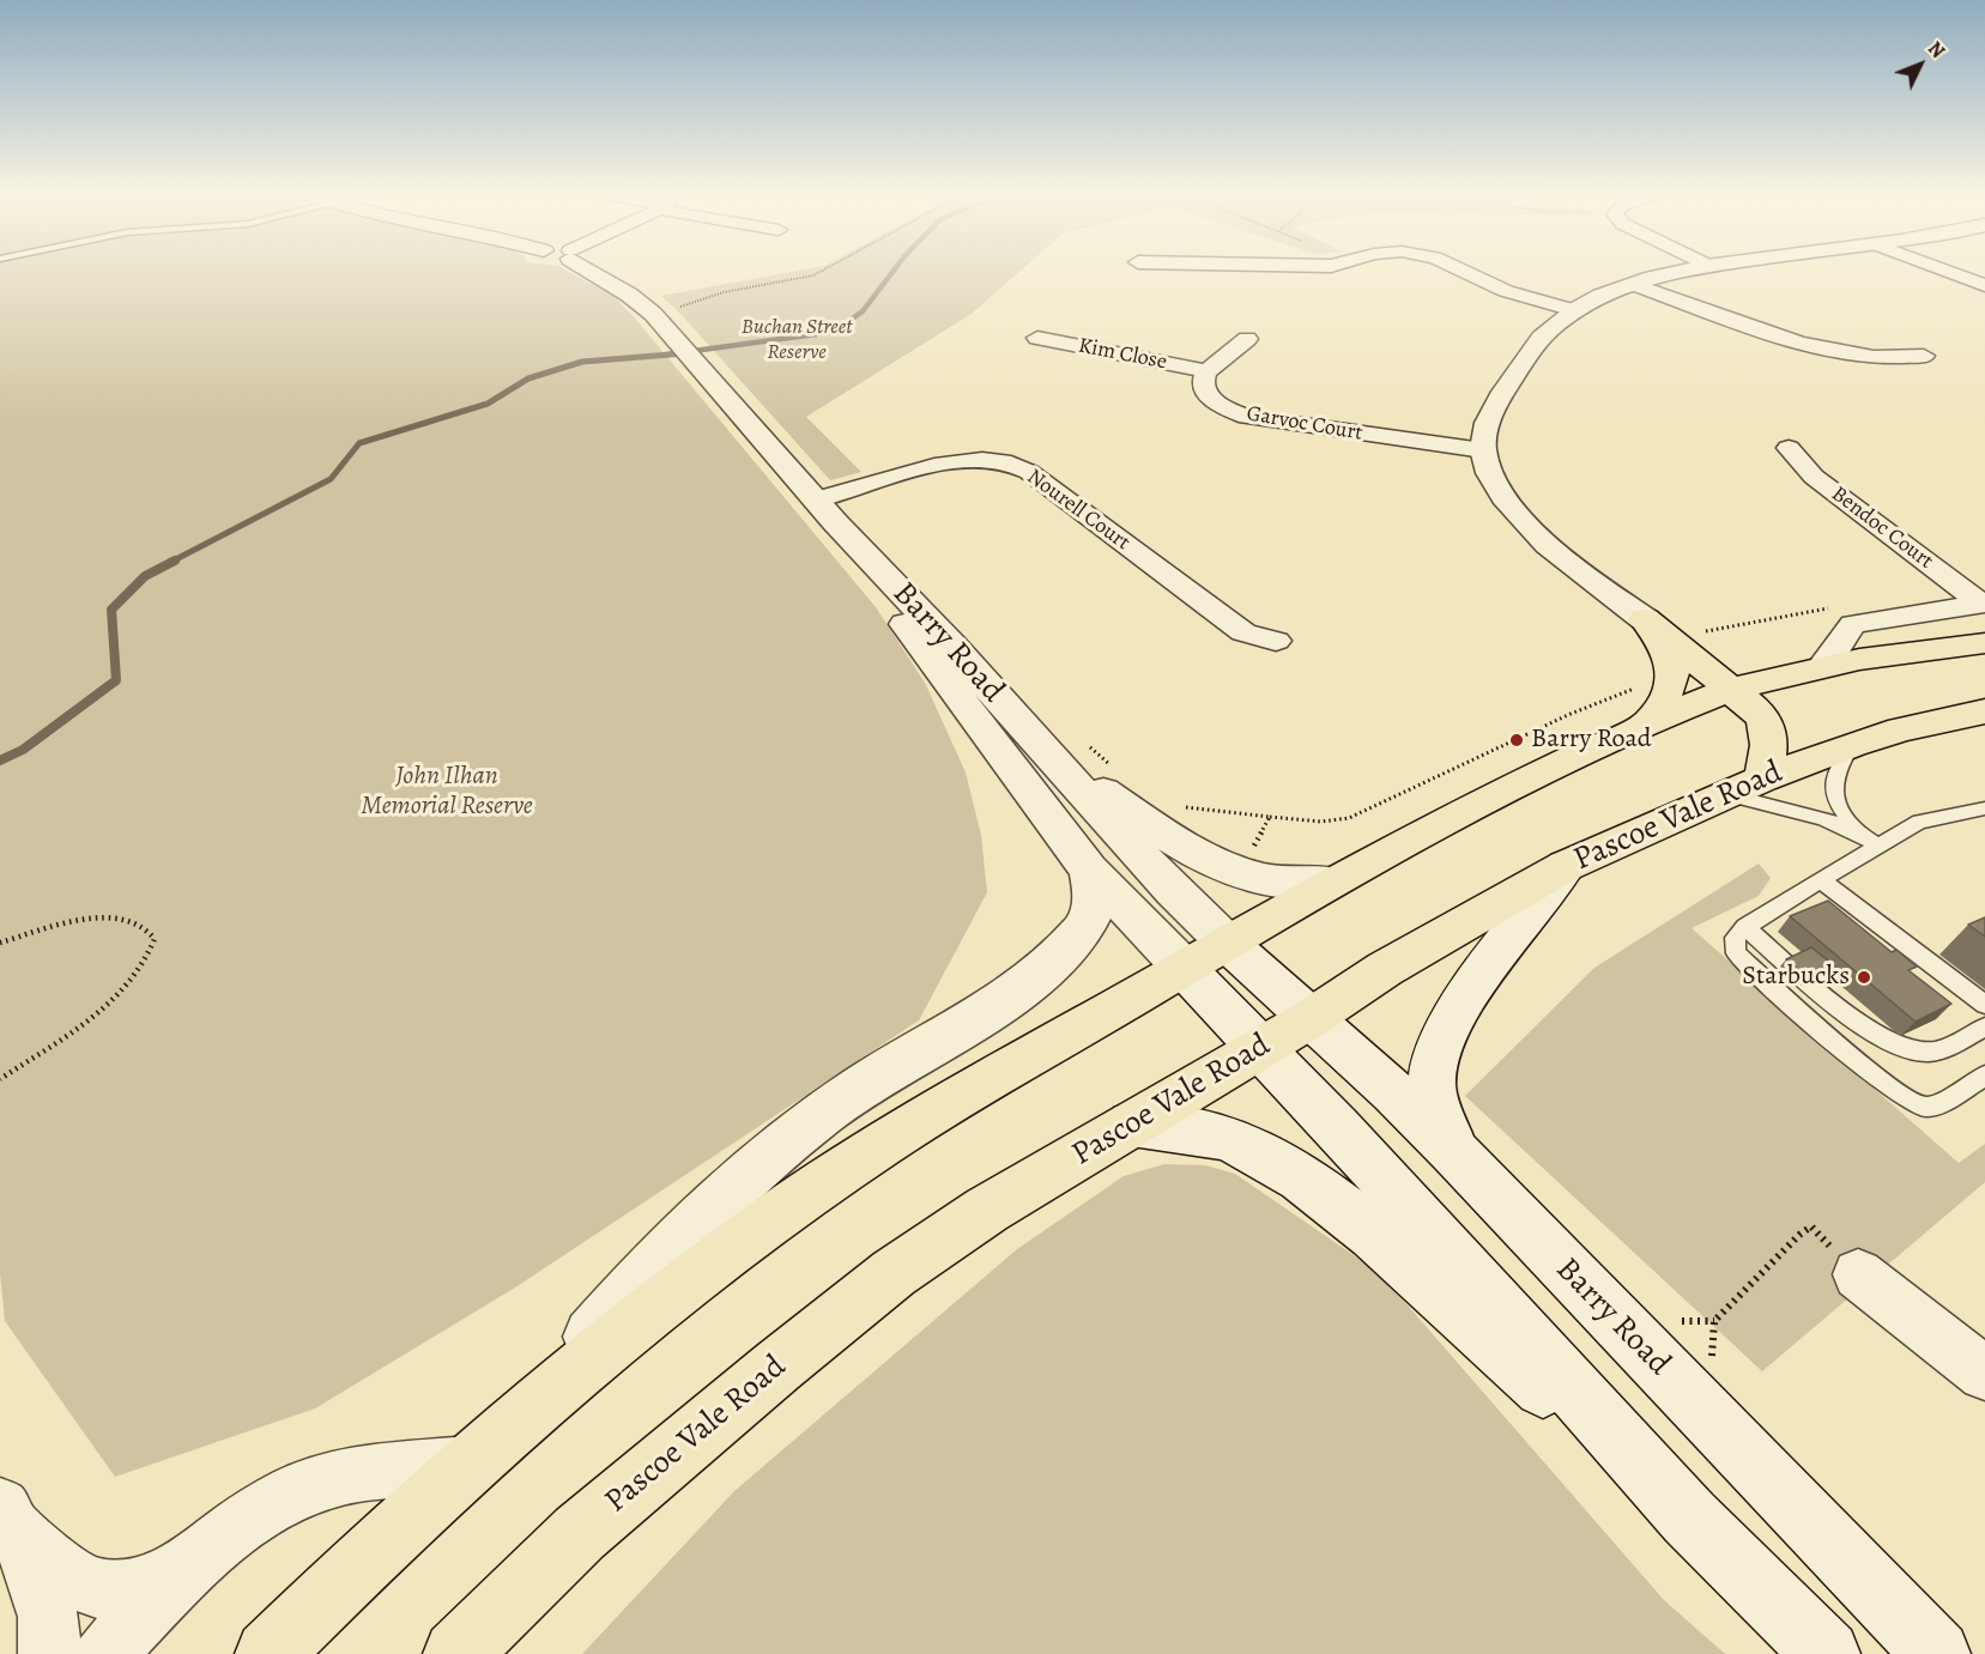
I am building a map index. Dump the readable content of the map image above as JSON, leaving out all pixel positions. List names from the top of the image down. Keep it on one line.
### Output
{"streets":{"main road":["Pascoe Vale Road"],"street":["Kim Close","Garvoc Court","Nourell Court","Bendoc Court","Barry Road"]},"crossings":[["Kim Close","Garvoc Court"],["Nourell Court","Barry Road"],["Barry Road","Pascoe Vale Road"]],"parks":["Buchan Street Reserve","John Ilhan Memorial Reserve"],"places":["Barry Road","Starbucks"],"north":"top right"}
